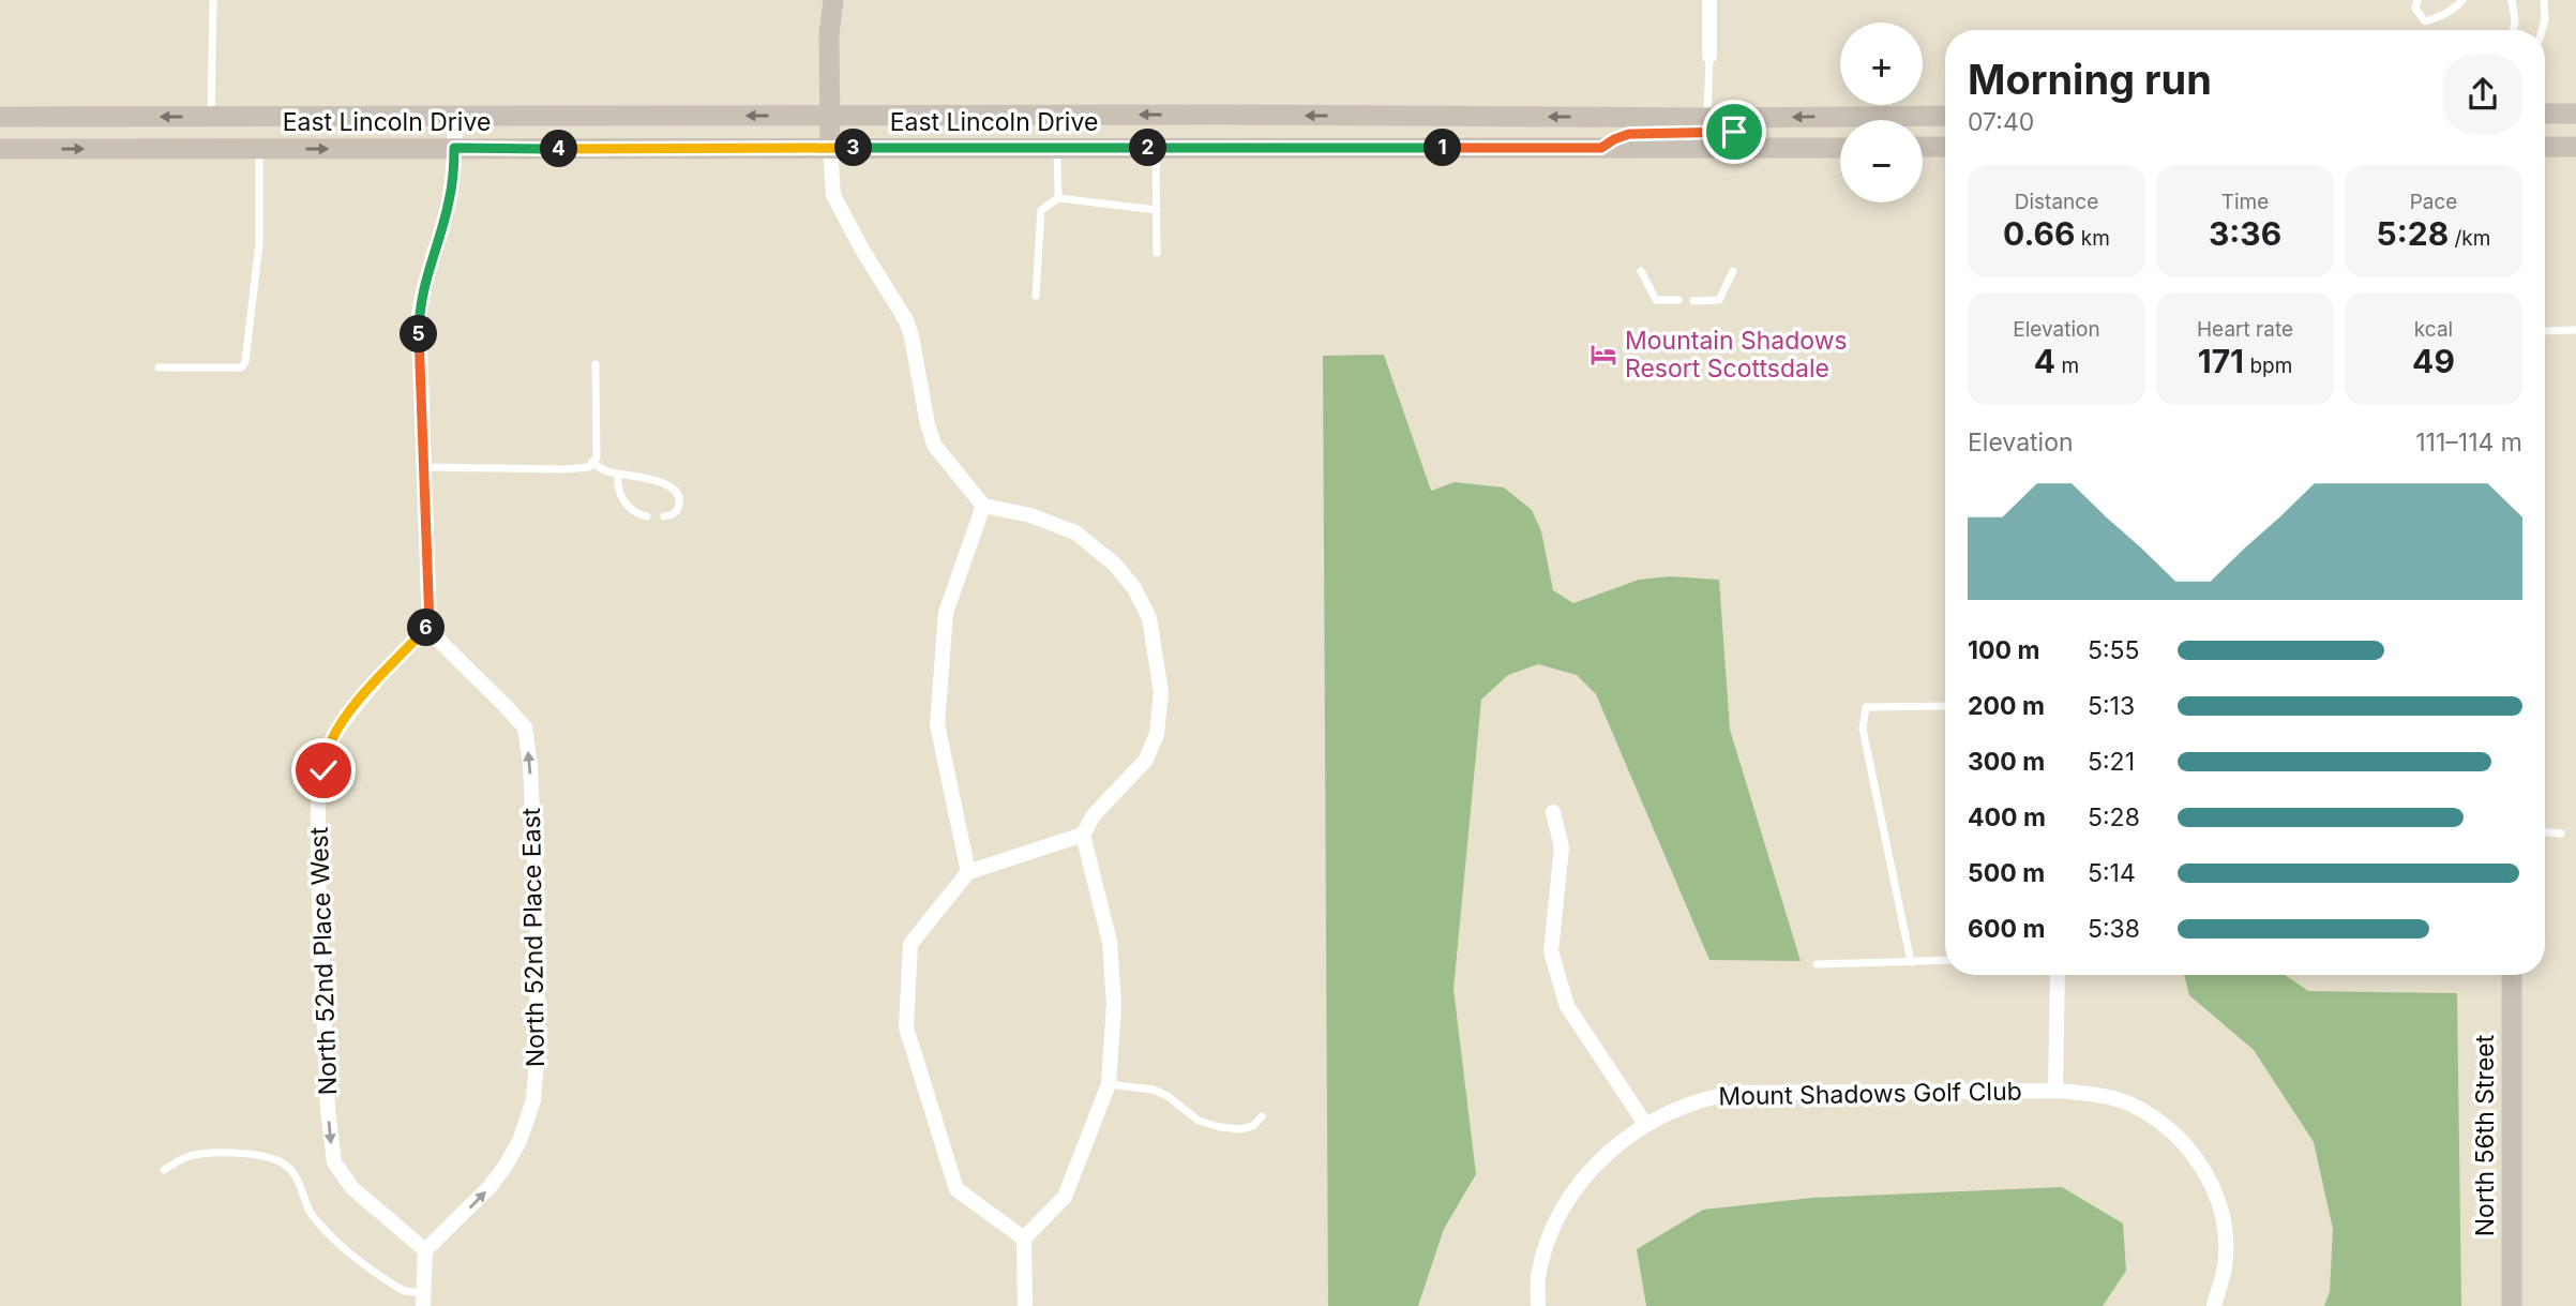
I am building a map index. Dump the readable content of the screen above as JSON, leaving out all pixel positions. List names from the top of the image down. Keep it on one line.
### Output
{"streets":{"main road":["East Lincoln Drive","North 56th Street"],"street":["North 52nd Place East","North 52nd Place West","Mount Shadows Golf Club"]},"crossings":[["North 52nd Place East","North 52nd Place West"]],"one_way":["North 52nd Place East","North 52nd Place West"],"places":{"hotel":["Mountain Shadows Resort Scottsdale"]},"page":{"map_buttons":["+","−"],"heading":["Morning run","07:40"],"pins":["1","2","3","4","5","6"],"stats":[["Distance","0.66 km"],["Time","3:36"],["Pace","5:28 /km"],["Elevation","4 m"],["Heart rate","171 bpm"],["kcal","49"]],"chart":["Elevation","111–114 m"],"list":[{"name":"100 m","note":"5:55"},{"name":"200 m","note":"5:13"},{"name":"300 m","note":"5:21"},{"name":"400 m","note":"5:28"},{"name":"500 m","note":"5:14"},{"name":"600 m","note":"5:38"}]}}
